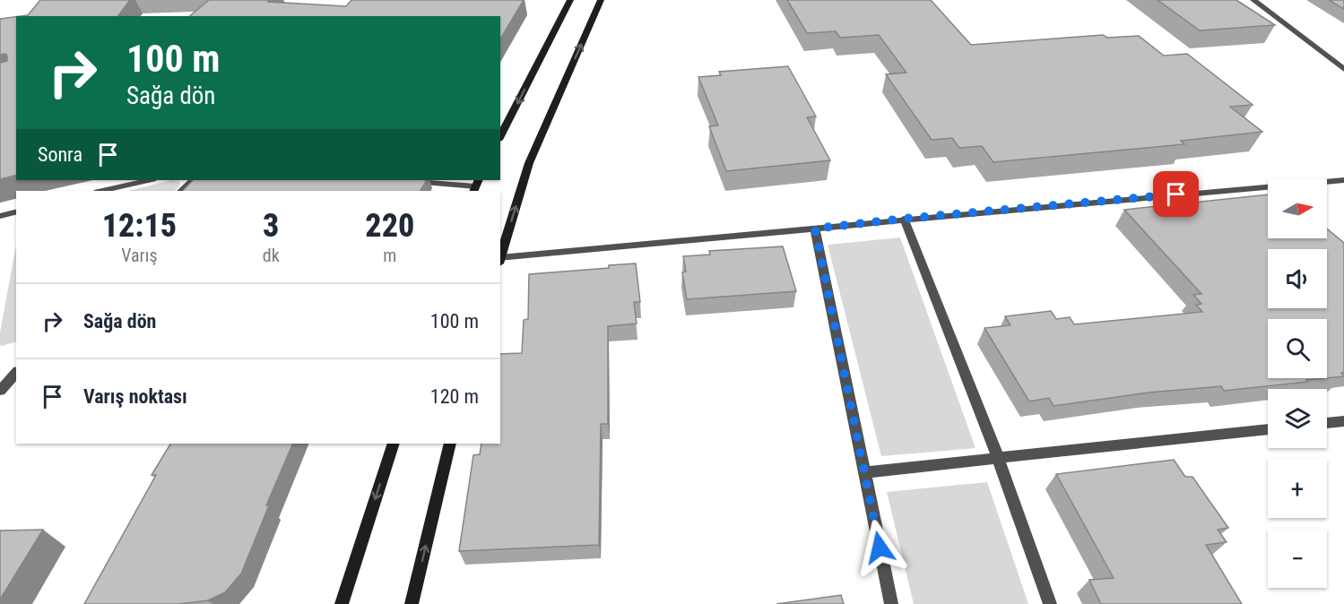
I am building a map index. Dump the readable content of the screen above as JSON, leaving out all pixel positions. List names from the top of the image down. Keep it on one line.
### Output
{"north":"right","page":{"turn":["100 m","Sağa dön"],"then":"Sonra","map_buttons":["+","−"],"eta":["12:15","Varış","3","dk","220","m"],"list":[{"name":"Sağa dön","value":"100 m"},{"name":"Varış noktası","value":"120 m"}]}}
